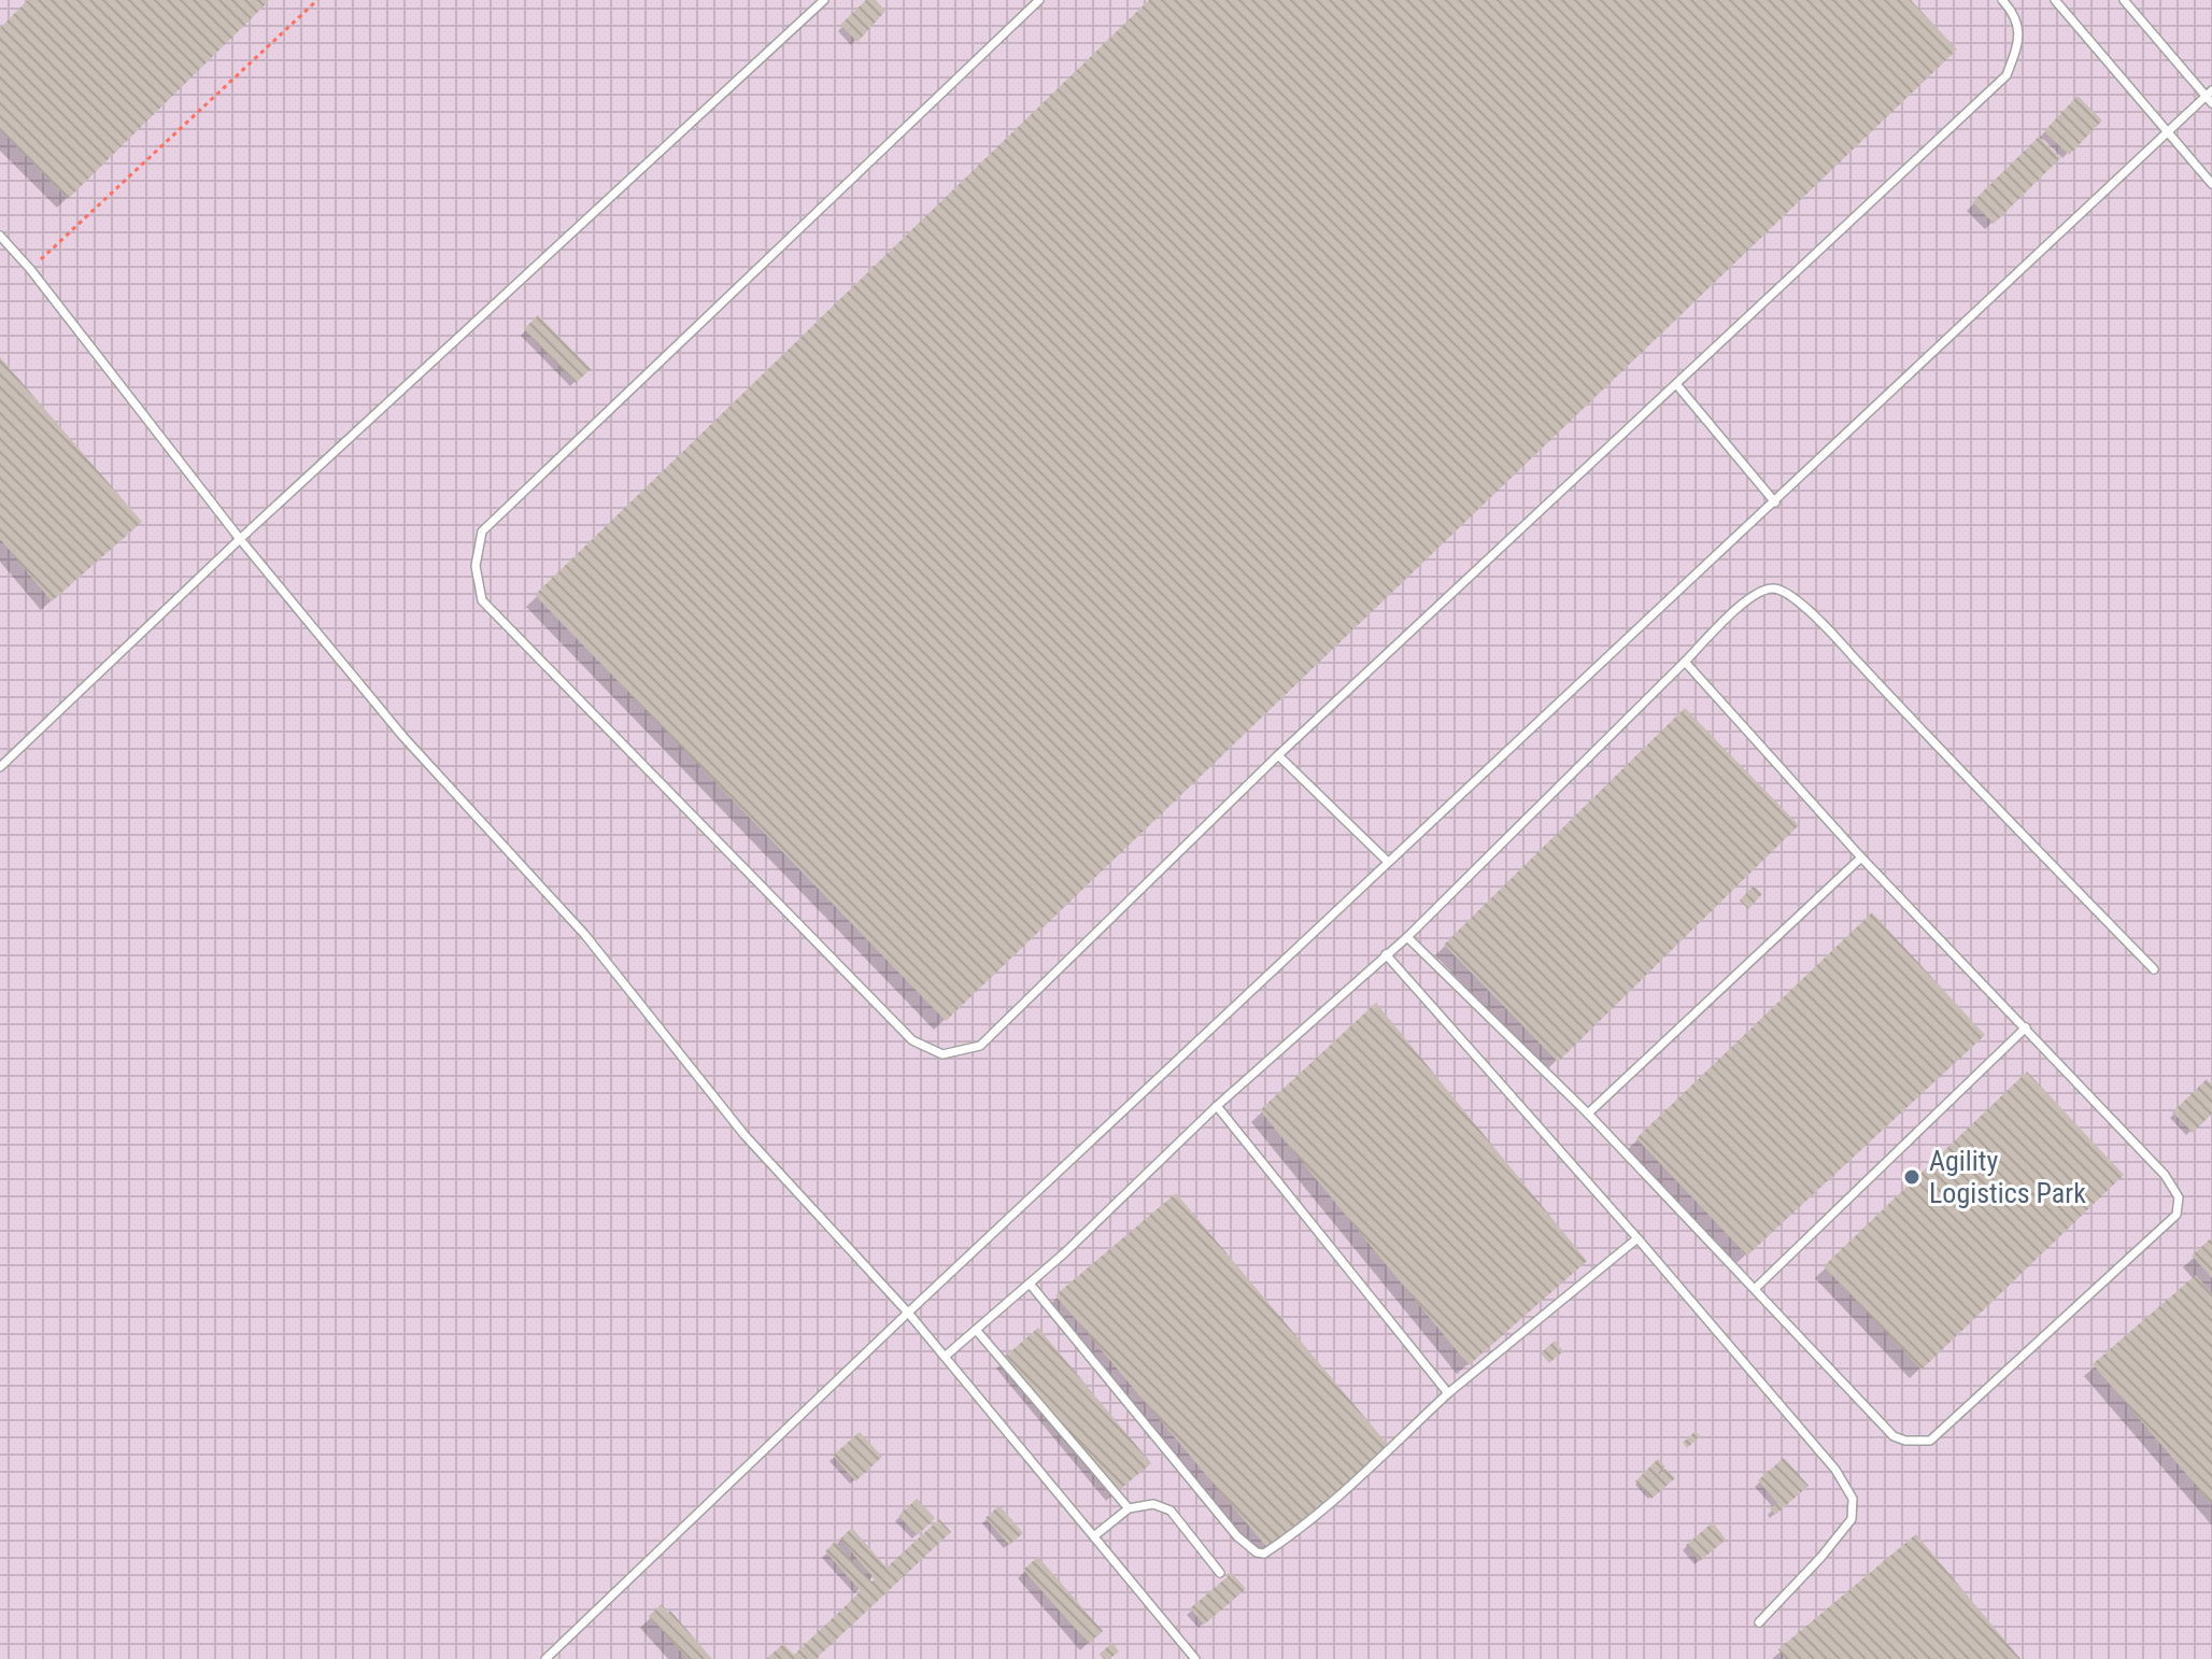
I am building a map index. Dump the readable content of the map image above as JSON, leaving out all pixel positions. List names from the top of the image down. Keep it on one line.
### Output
{"places":["Agility Logistics Park"]}
